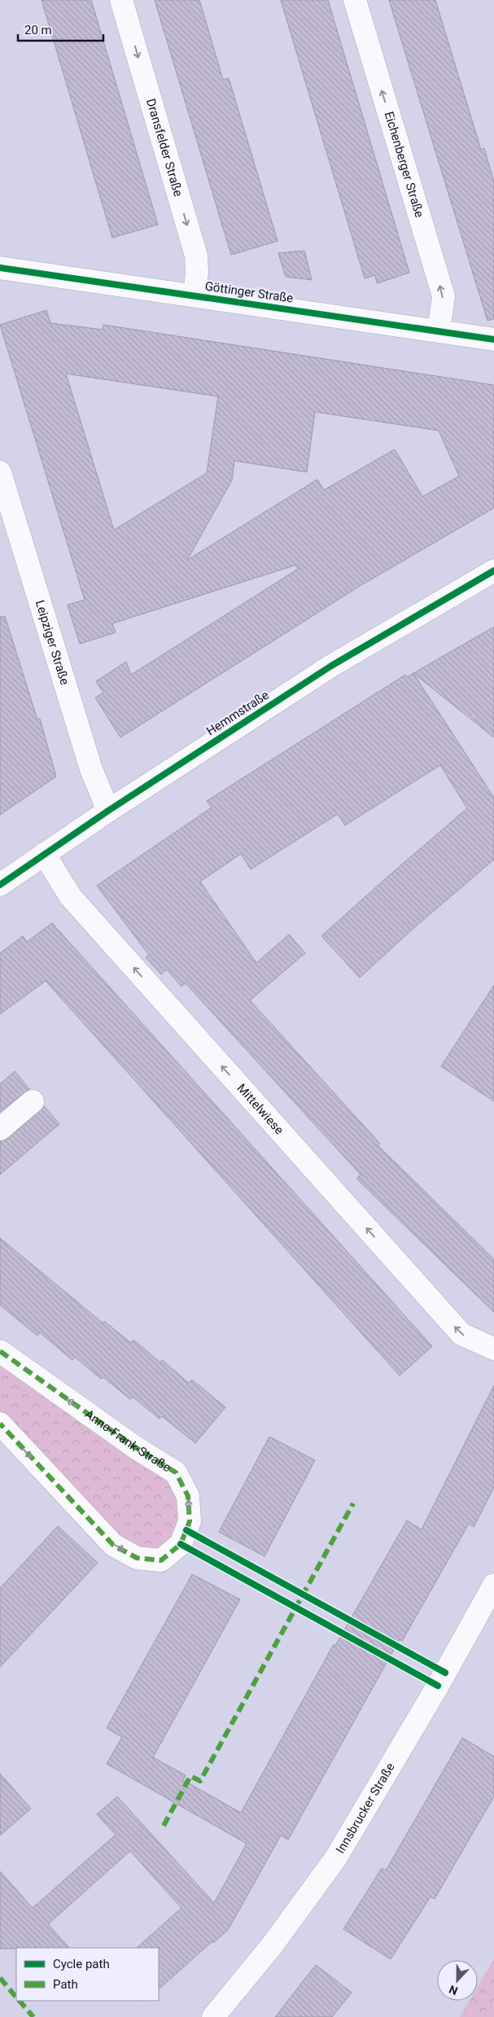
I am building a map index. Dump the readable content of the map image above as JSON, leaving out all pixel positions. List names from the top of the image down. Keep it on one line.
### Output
{"streets":{"street":["Dransfelder Straße","Eichenberger Straße","Göttinger Straße","Leipziger Straße","Hemmstraße","Mittelwiese","Anne-Frank-Straße","Innsbrucker Straße"]},"crossings":[["Dransfelder Straße","Göttinger Straße"],["Eichenberger Straße","Göttinger Straße"],["Leipziger Straße","Hemmstraße"],["Hemmstraße","Mittelwiese"]],"one_way":["Dransfelder Straße","Eichenberger Straße","Mittelwiese","Anne-Frank-Straße"],"legend":["Cycle path","Path"],"scale_bar":"20 m","north":"bottom"}
